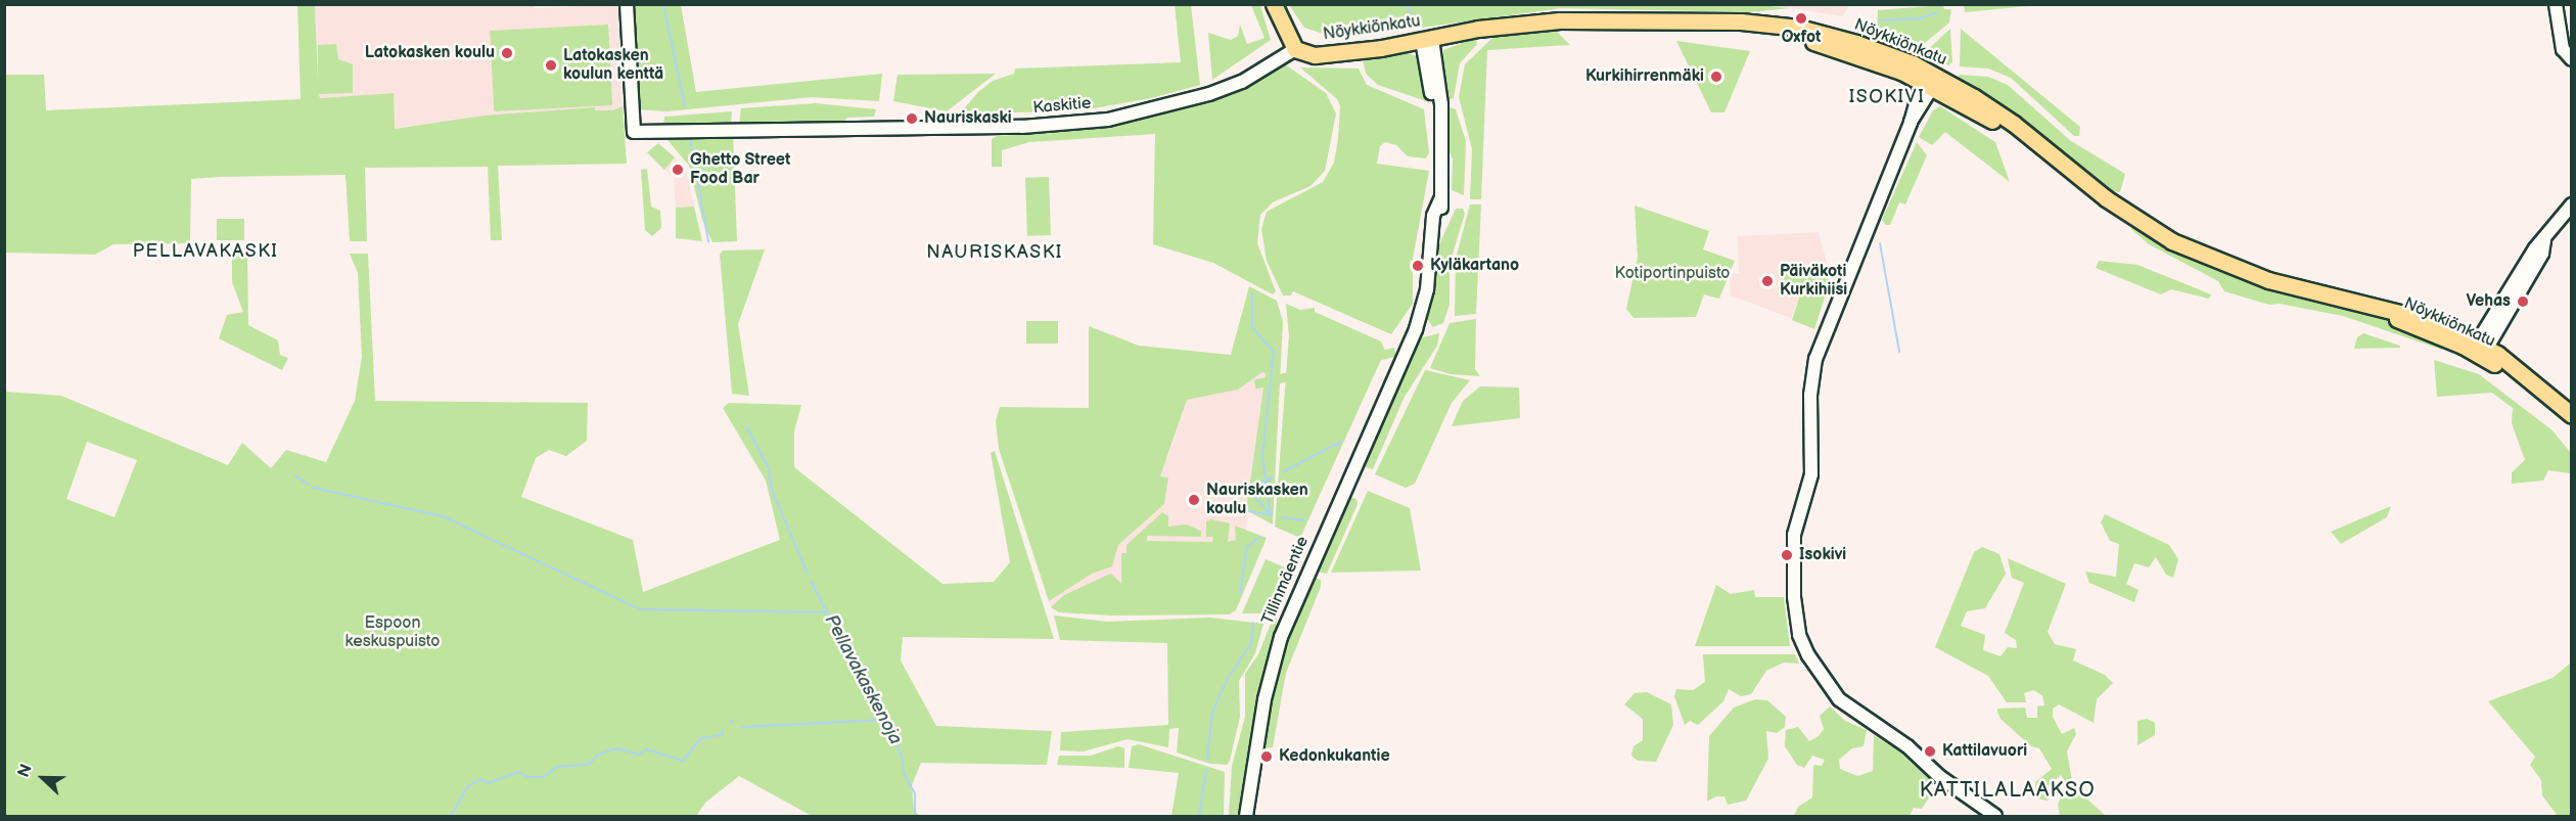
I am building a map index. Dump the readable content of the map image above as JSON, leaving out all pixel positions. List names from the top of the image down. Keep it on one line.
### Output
{"streets":{"main road":["Nöykkiönkatu"],"street":["Kaskitie","Tillinmäentie"]},"crossings":[["Nöykkiönkatu","Kaskitie"],["Nöykkiönkatu","Tillinmäentie"]],"districts":["ISOKIVI","PELLAVAKASKI","NAURISKASKI","KATTILALAAKSO"],"water":["Pellavakaskenoja"],"parks":["Kotiportinpuisto","Espoon keskuspuisto"],"places":["Oxfot","Latokasken koulu","Latokasken koulun kenttä","Kurkihirrenmäki","Nauriskaski","Ghetto Street Food Bar","Kyläkartano","Päiväkoti Kurkihiisi","Vehas","Nauriskasken koulu","Isokivi","Kattilavuori","Kedonkukantie"],"north":"left"}
